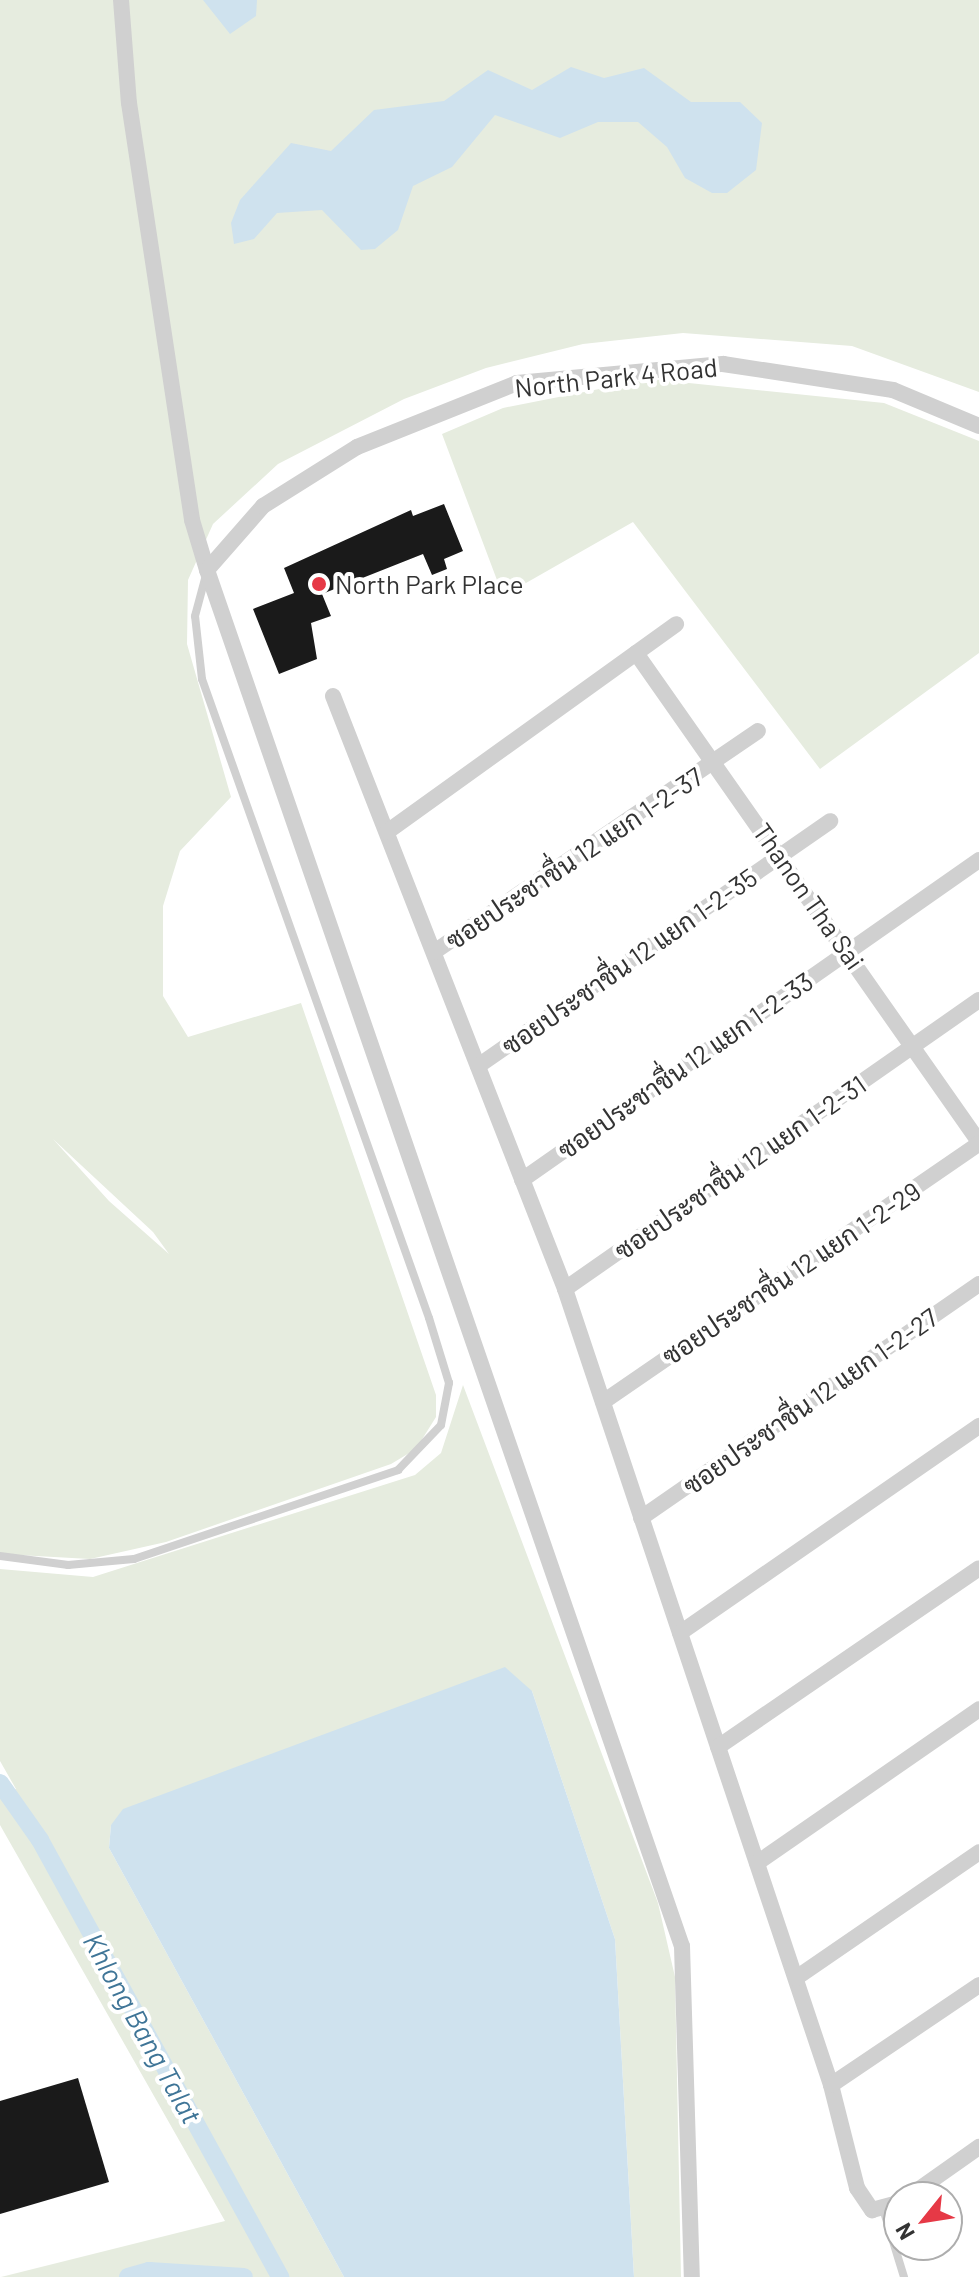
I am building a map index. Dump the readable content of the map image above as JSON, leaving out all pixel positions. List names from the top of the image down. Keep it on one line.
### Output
{"streets":{"street":["North Park 4 Road","ซอยประชาชื่น 12 แยก 1-2-37","Thanon Tha Sai","ซอยประชาชื่น 12 แยก 1-2-35","ซอยประชาชื่น 12 แยก 1-2-33","ซอยประชาชื่น 12 แยก 1-2-31","ซอยประชาชื่น 12 แยก 1-2-29","ซอยประชาชื่น 12 แยก 1-2-27"]},"crossings":[["ซอยประชาชื่น 12 แยก 1-2-37","Thanon Tha Sai"],["Thanon Tha Sai","ซอยประชาชื่น 12 แยก 1-2-35"],["Thanon Tha Sai","ซอยประชาชื่น 12 แยก 1-2-33"],["Thanon Tha Sai","ซอยประชาชื่น 12 แยก 1-2-31"],["Thanon Tha Sai","ซอยประชาชื่น 12 แยก 1-2-29"]],"water":["Khlong Bang Talat"],"places":["North Park Place"],"north":"bottom left"}
